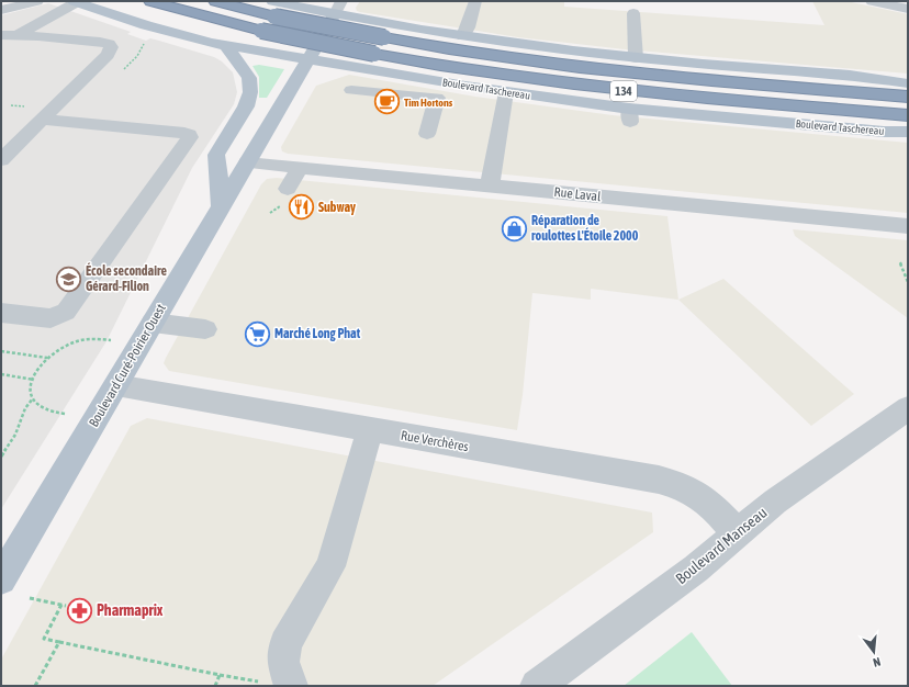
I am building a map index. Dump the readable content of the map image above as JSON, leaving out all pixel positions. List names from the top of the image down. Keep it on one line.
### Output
{"streets":{"highway":["Boulevard Taschereau","134"],"main road":["Boulevard Curé-Poirier Ouest"],"street":["Rue Laval","Rue Verchères","Boulevard Manseau"]},"crossings":[["Boulevard Taschereau","Boulevard Curé-Poirier Ouest"],["Rue Laval","Boulevard Curé-Poirier Ouest"],["Boulevard Curé-Poirier Ouest","Rue Verchères"],["Rue Verchères","Boulevard Manseau"]],"places":{"cafe":["Tim Hortons"],"restaurant":["Subway"],"shop":["Réparation de roulottes L'Étoile 2000"],"school or university":["École secondaire Gérard-Filion"],"supermarket":["Marché Long Phat"],"pharmacy":["Pharmaprix"]},"north":"bottom"}
